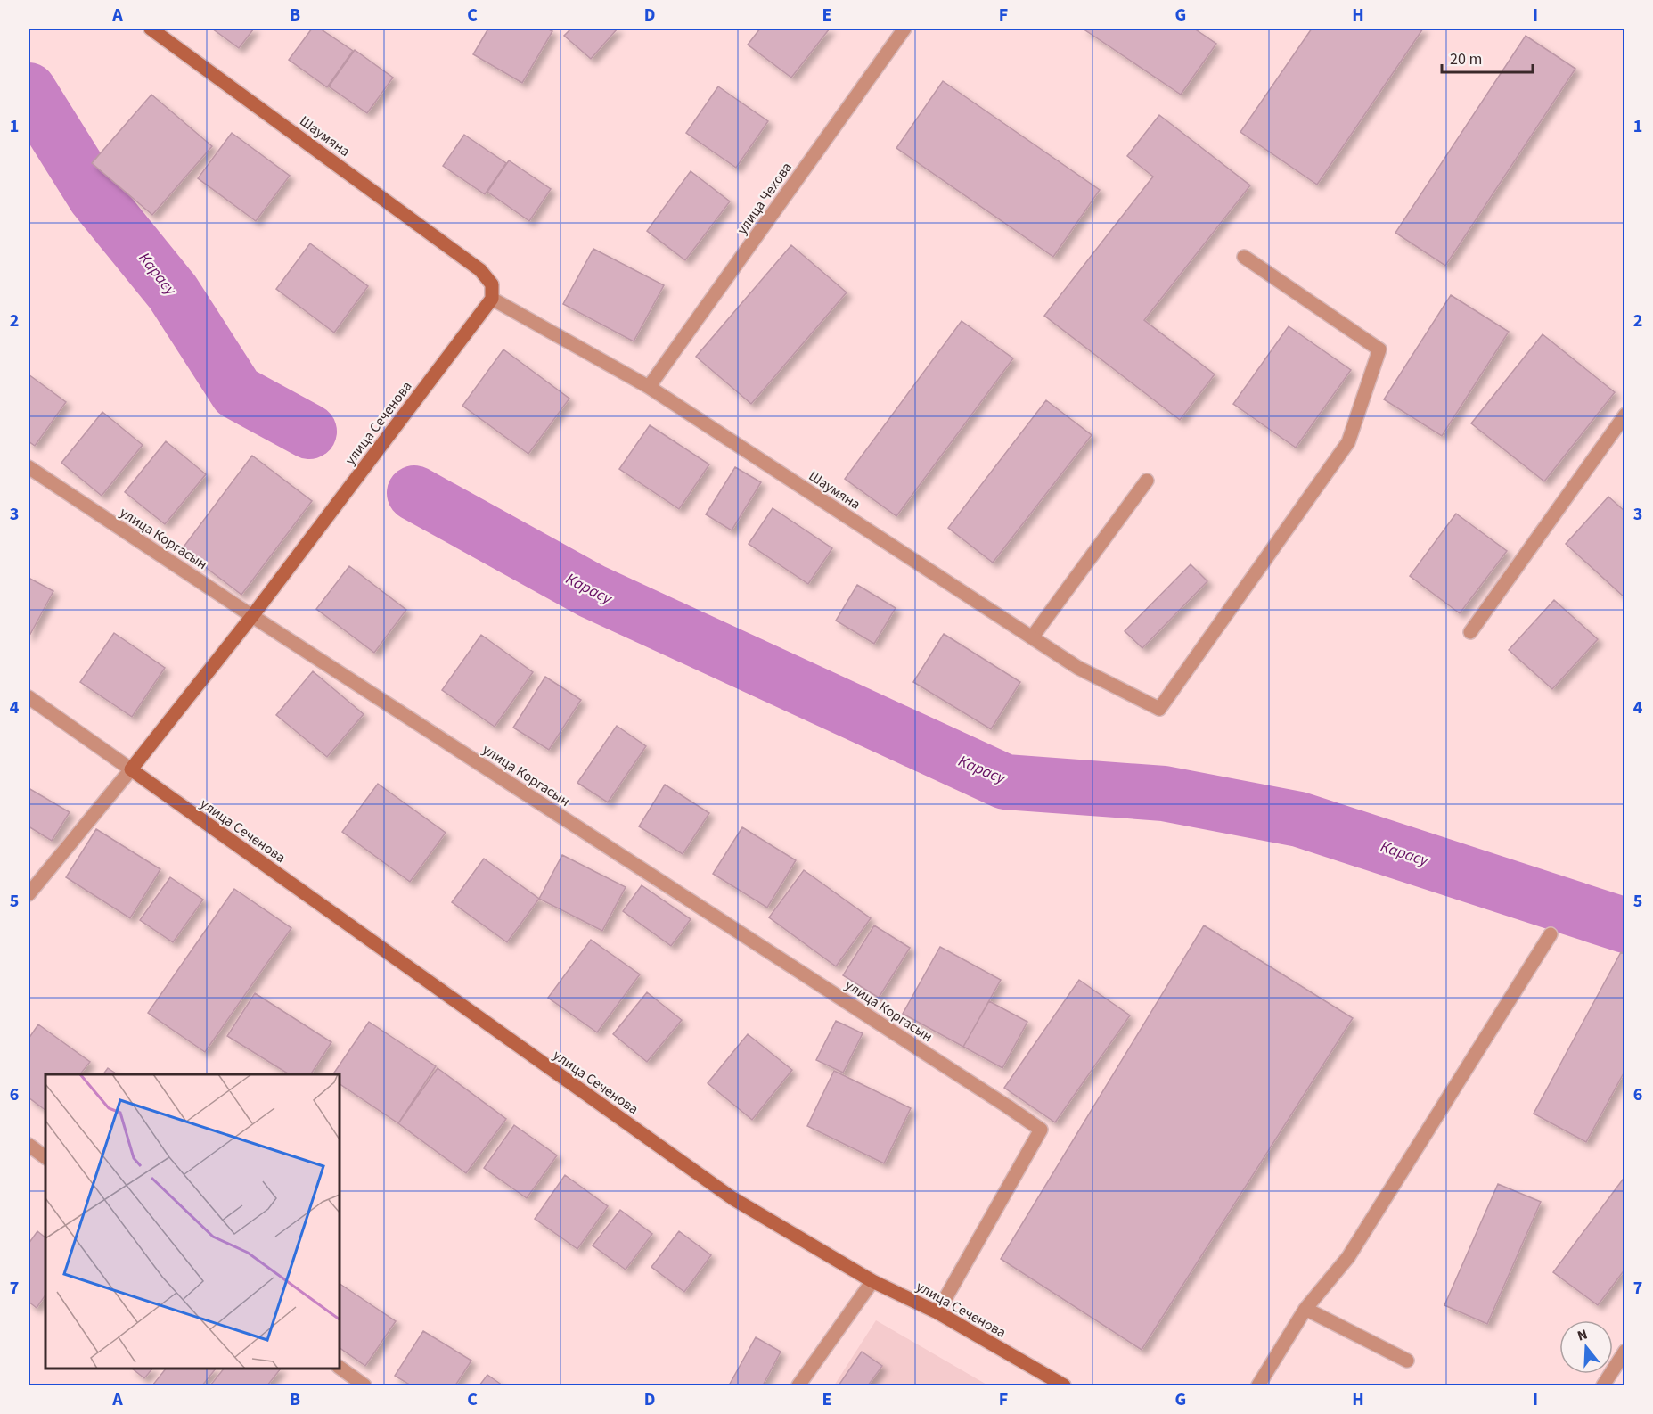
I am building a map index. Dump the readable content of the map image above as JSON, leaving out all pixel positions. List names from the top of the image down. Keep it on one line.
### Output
{"streets":{"street":["Шаумяна","улица Чехова","улица Сеченова","улица Коргасын"]},"crossings":[["Шаумяна","улица Чехова"],["Шаумяна","улица Сеченова"],["улица Сеченова","улица Коргасын"]],"water":["Карасу"],"scale_bar":"20 m","north":"top","grid":{"columns":["A","B","C","D","E","F","G","H","I"],"rows":["1","2","3","4","5","6","7"]}}
